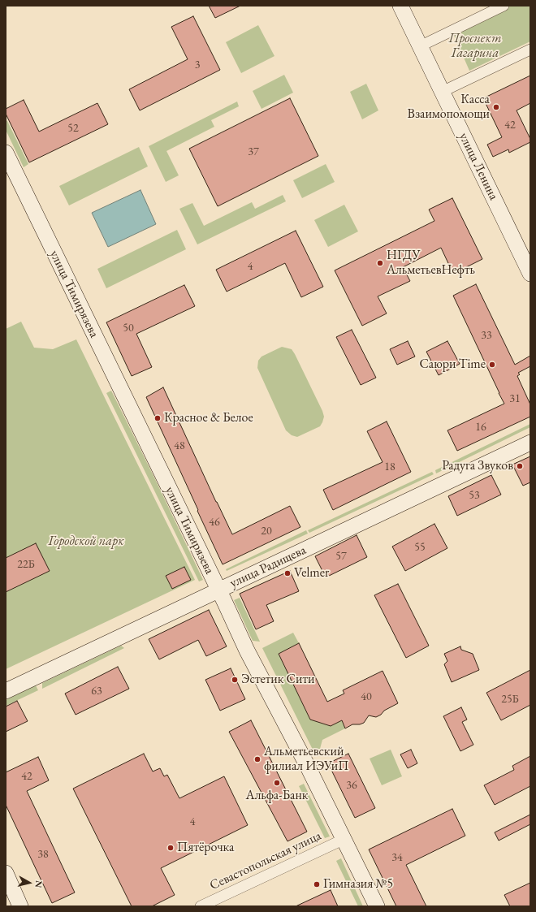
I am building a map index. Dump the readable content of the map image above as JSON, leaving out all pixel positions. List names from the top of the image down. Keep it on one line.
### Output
{"streets":{"street":["улица Ленина","улица Тимирязева","улица Радищева","Севастопольская улица"]},"crossings":[["улица Тимирязева","улица Радищева"],["улица Тимирязева","Севастопольская улица"]],"parks":["Проспект Гагарина","Городской парк"],"places":["Касса Взаимопомощи","НГДУ АльметьевНефть","Саюри Time","Красное & Белое","Радуга Звуков","Velmer","Эстетик Сити","Альметьевский филиал ИЭУиП","Альфа-Банк","Пятёрочка","Гимназия №5"],"house_numbers":["3","42","52","37","4","50","33","31","16","48","18","53","46","20","55","57","22Б","63","40","25Б","42","36","4","38","34"],"north":"right"}
